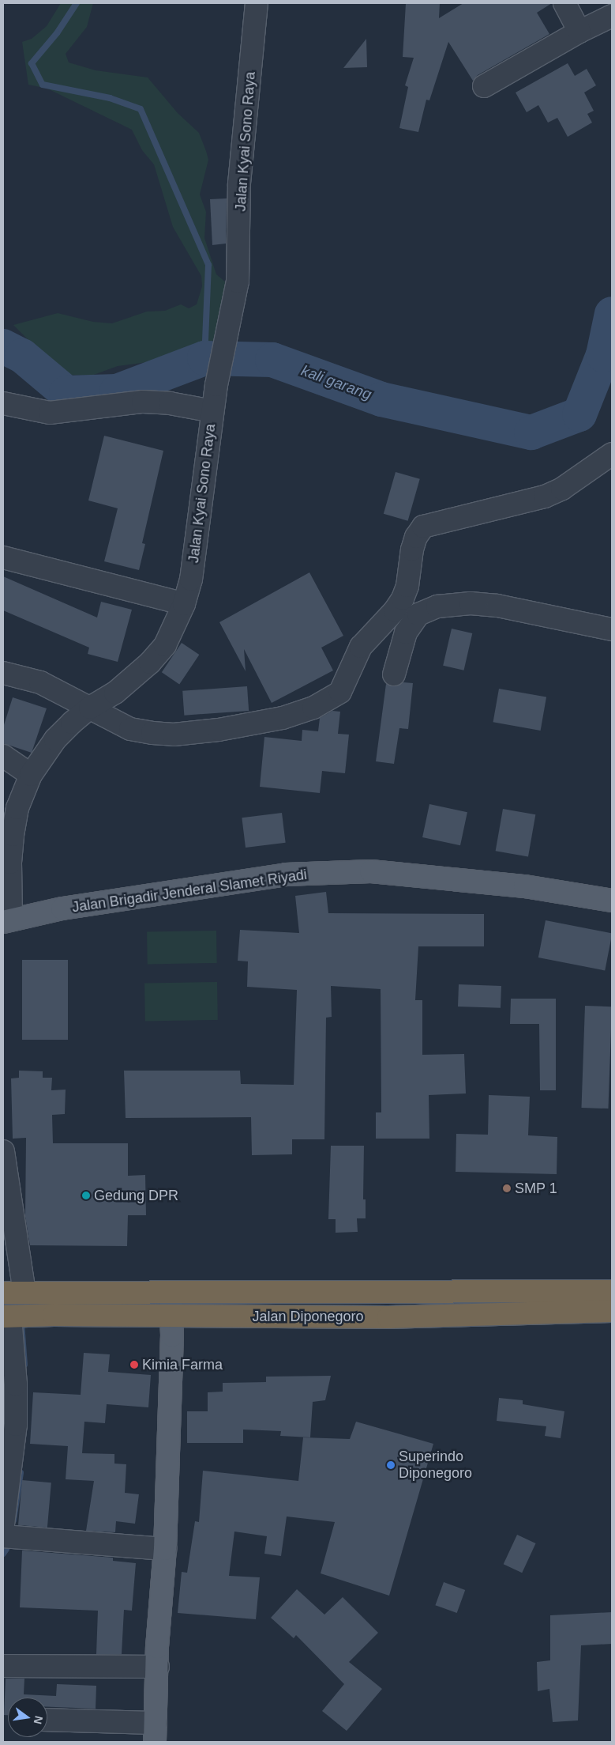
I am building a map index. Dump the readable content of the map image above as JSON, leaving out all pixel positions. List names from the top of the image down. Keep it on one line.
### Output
{"streets":{"highway":["Jalan Diponegoro"],"main road":["Jalan Brigadir Jenderal Slamet Riyadi"],"street":["Jalan Kyai Sono Raya"]},"crossings":[["Jalan Kyai Sono Raya","Jalan Brigadir Jenderal Slamet Riyadi"]],"water":["kali garang"],"places":["SMP 1","Gedung DPR","Kimia Farma","Superindo Diponegoro"],"north":"right"}
